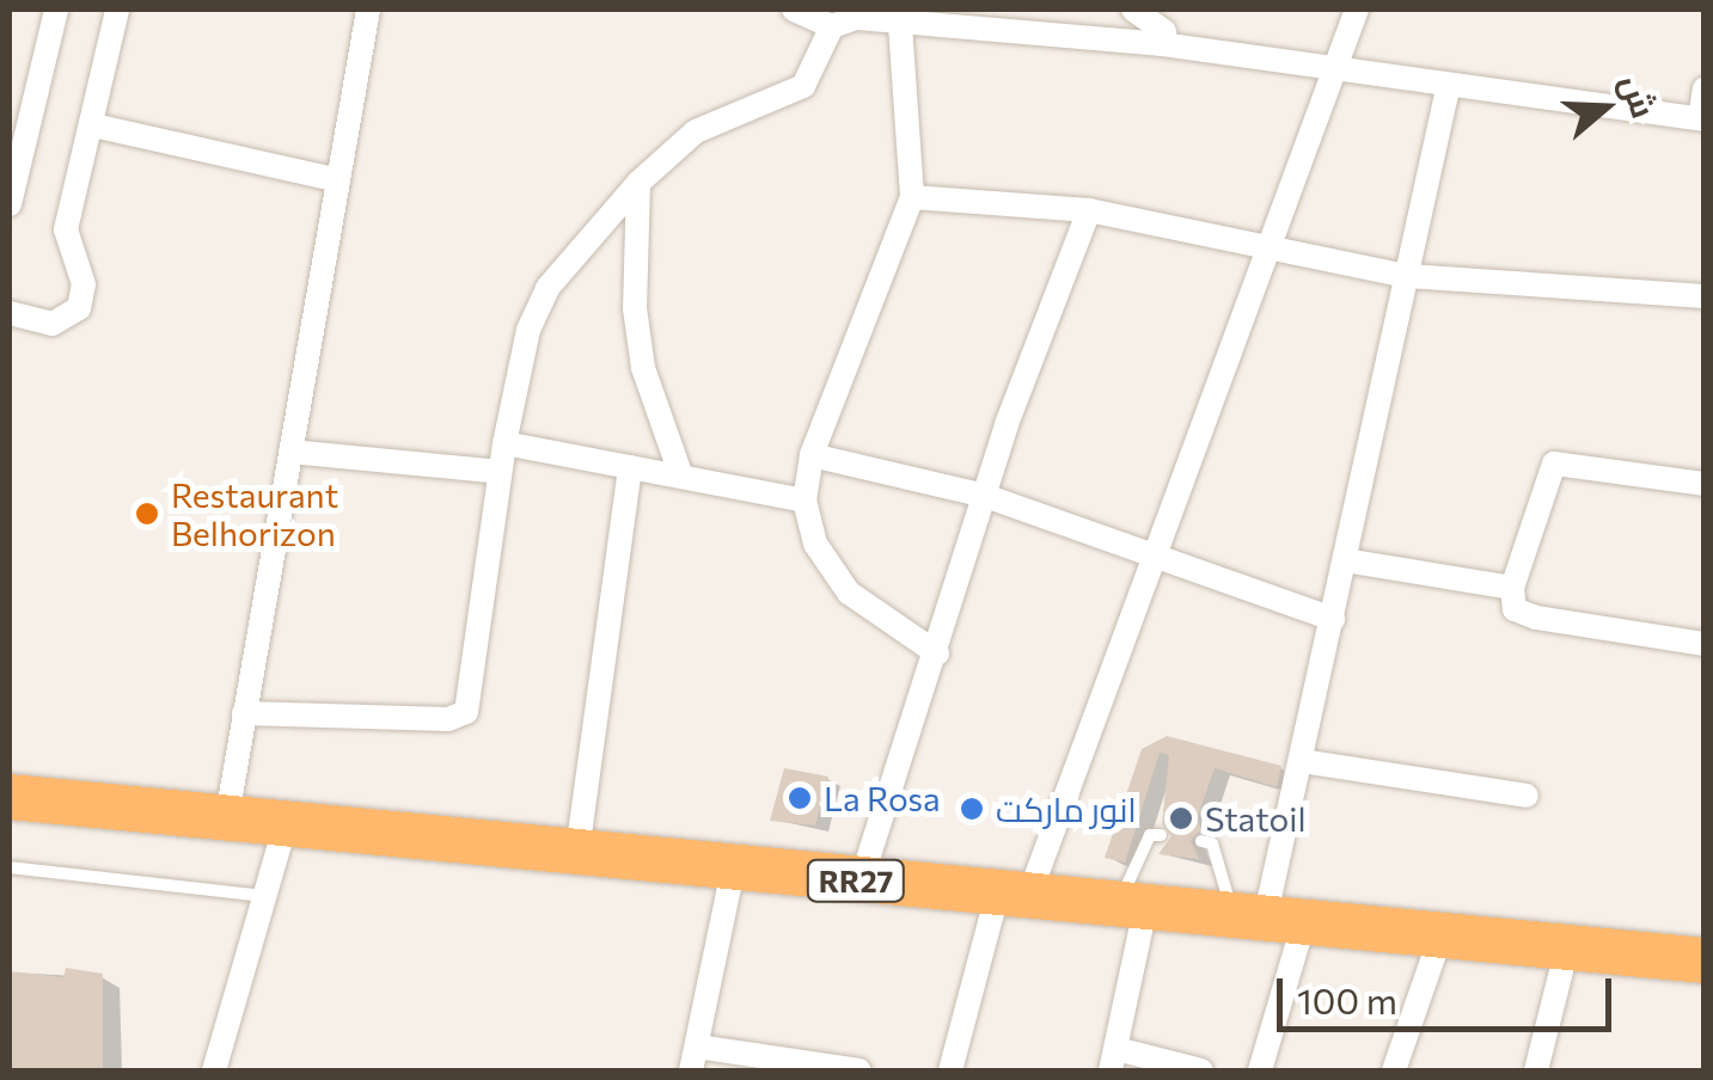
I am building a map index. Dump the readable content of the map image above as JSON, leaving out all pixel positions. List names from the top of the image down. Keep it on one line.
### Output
{"streets":{"highway":["RR27"]},"places":["Restaurant Belhorizon","La Rosa","انور ماركت","Statoil"],"scale_bar":"100 m","north":"right"}
